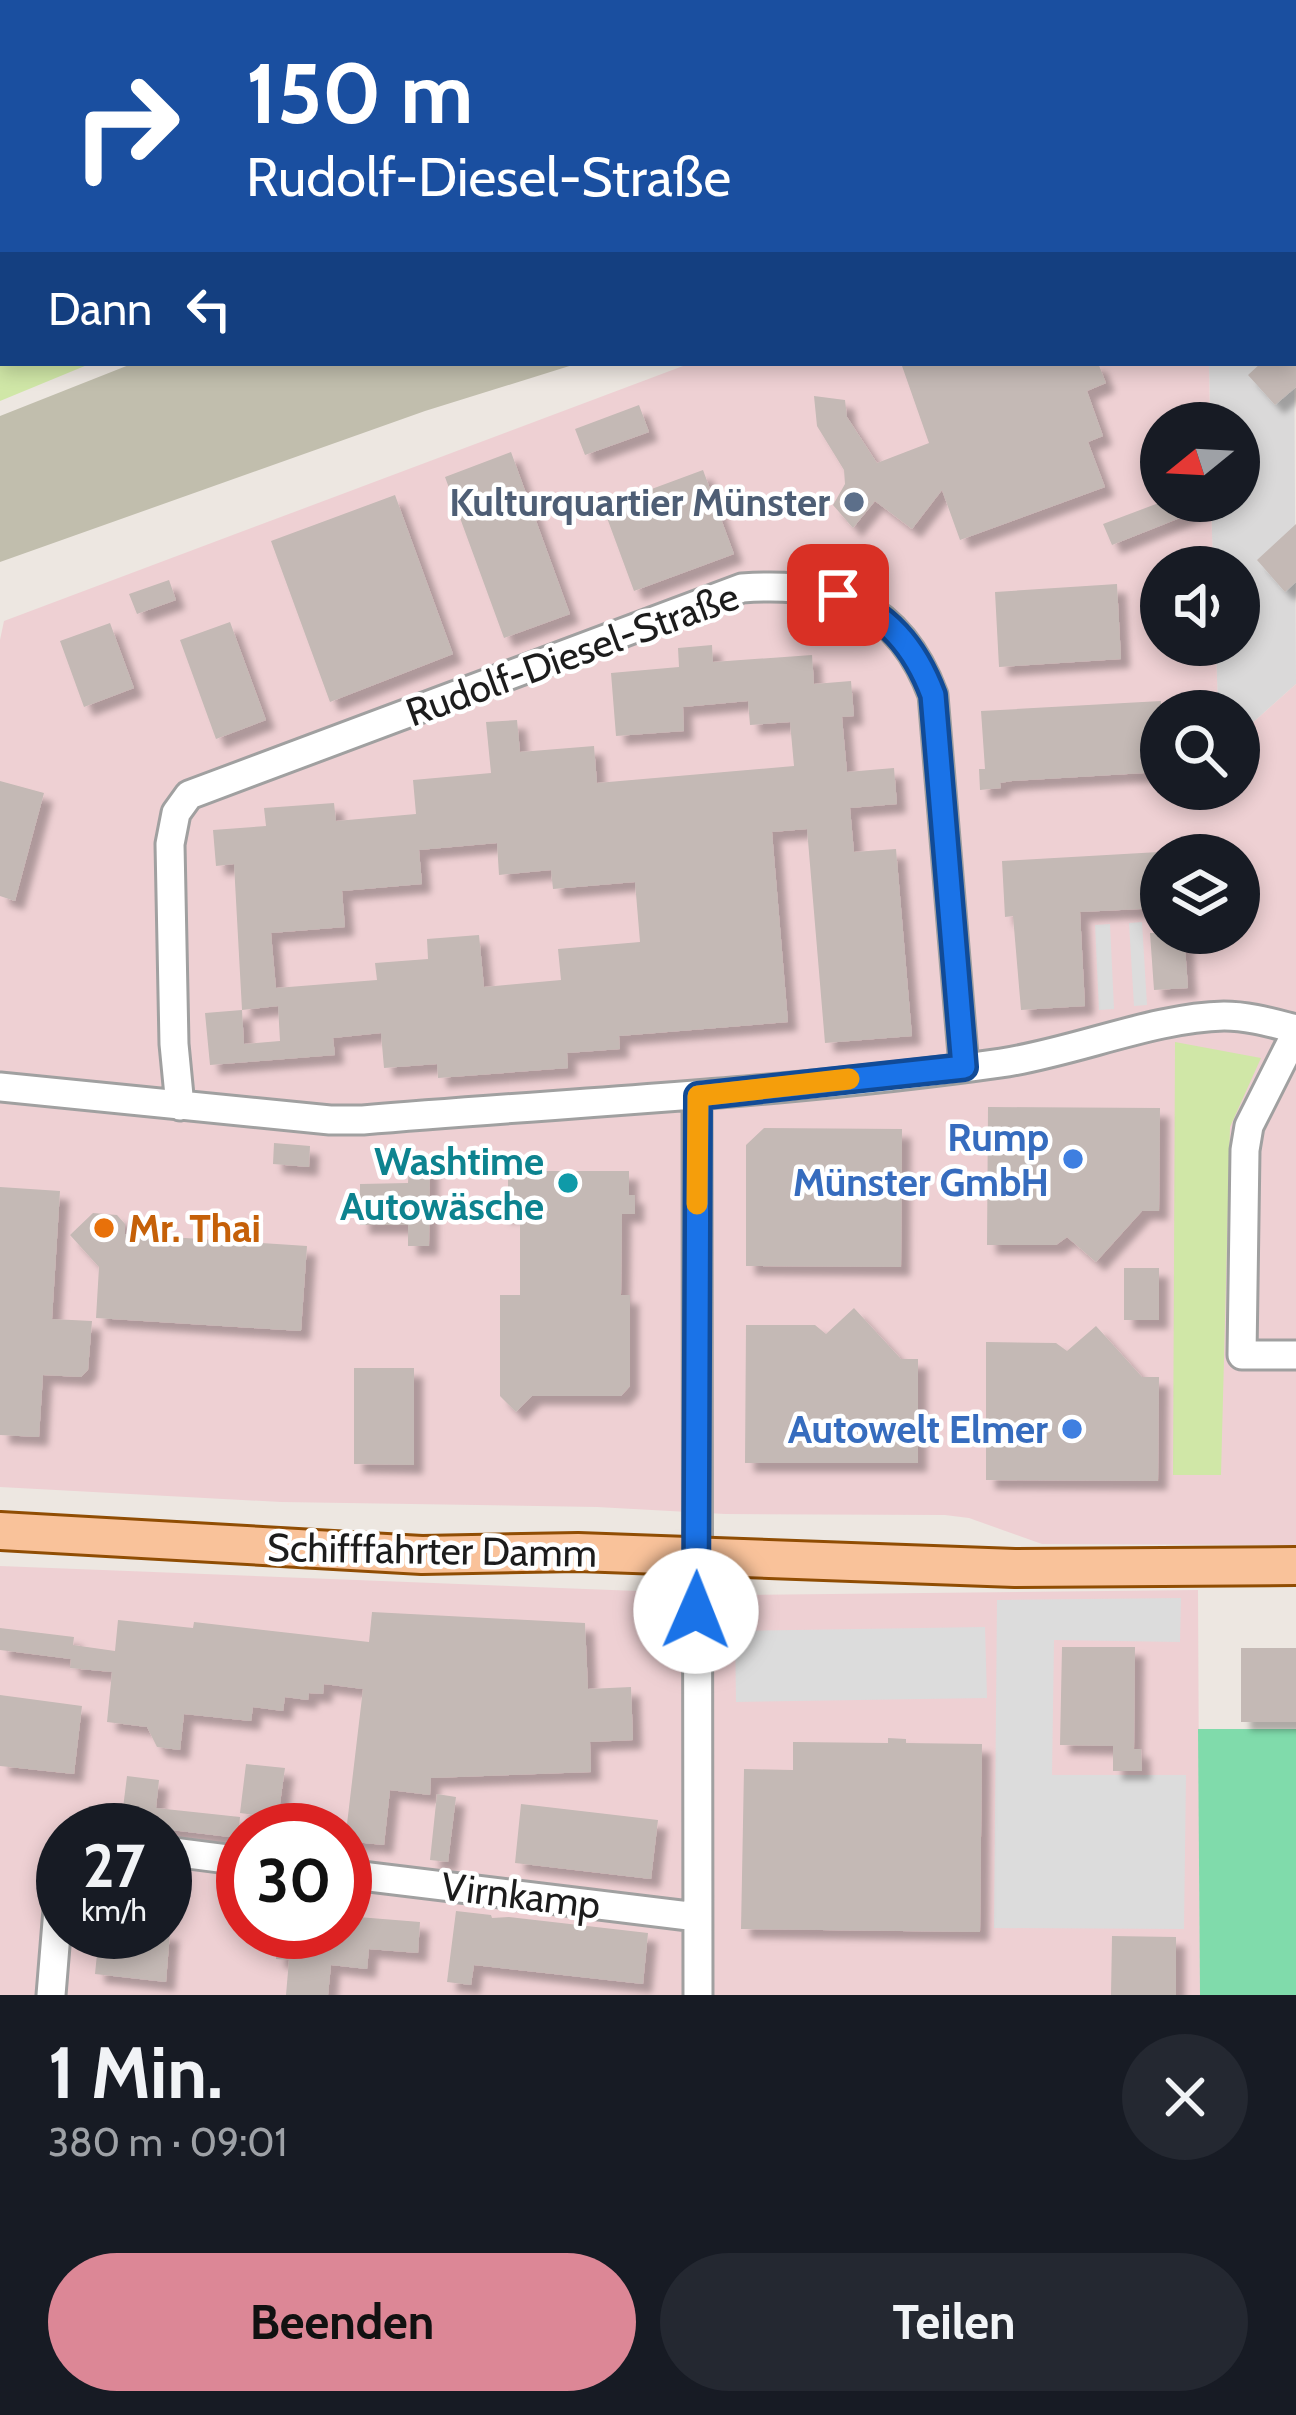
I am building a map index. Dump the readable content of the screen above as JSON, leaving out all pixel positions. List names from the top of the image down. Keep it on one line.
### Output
{"streets":{"main road":["Schifffahrter Damm"],"street":["Rudolf-Diesel-Straße","Virnkamp"]},"places":["Kulturquartier Münster","Rump Münster GmbH","Washtime Autowäsche","Mr. Thai","Autowelt Elmer"],"north":"left","page":{"turn":["150 m","Rudolf-Diesel-Straße"],"then":"Dann","speed":"27 km/h","limit":"30","heading":["1 Min.","380 m · 09:01"],"buttons":["Beenden","Teilen"]}}
